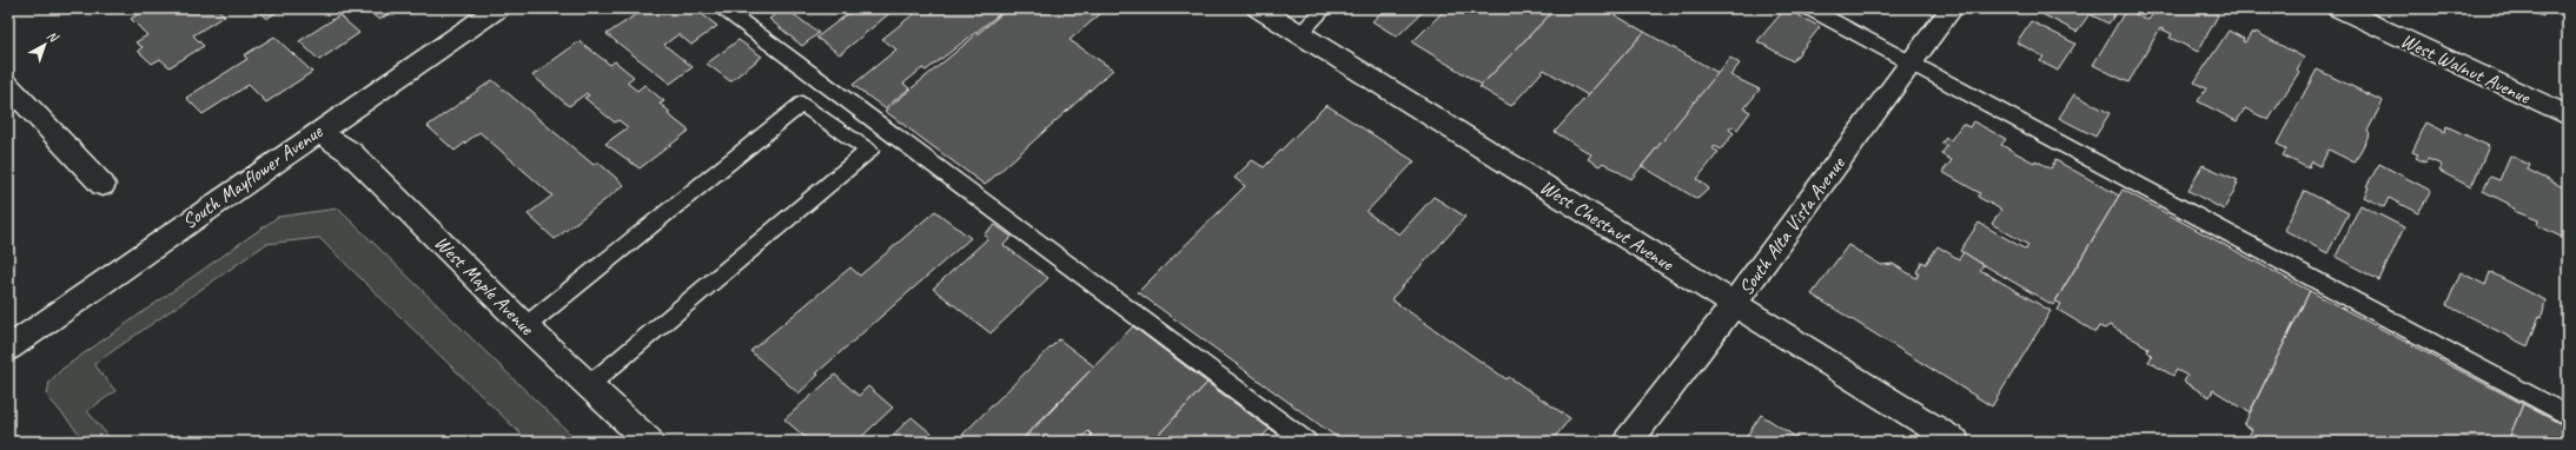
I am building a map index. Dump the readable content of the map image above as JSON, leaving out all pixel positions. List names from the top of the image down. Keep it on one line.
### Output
{"streets":{"street":["West Walnut Avenue","South Mayflower Avenue","West Chestnut Avenue","South Alta Vista Avenue","West Maple Avenue"]},"crossings":[["South Mayflower Avenue","West Maple Avenue"],["West Chestnut Avenue","South Alta Vista Avenue"]],"north":"top right"}
